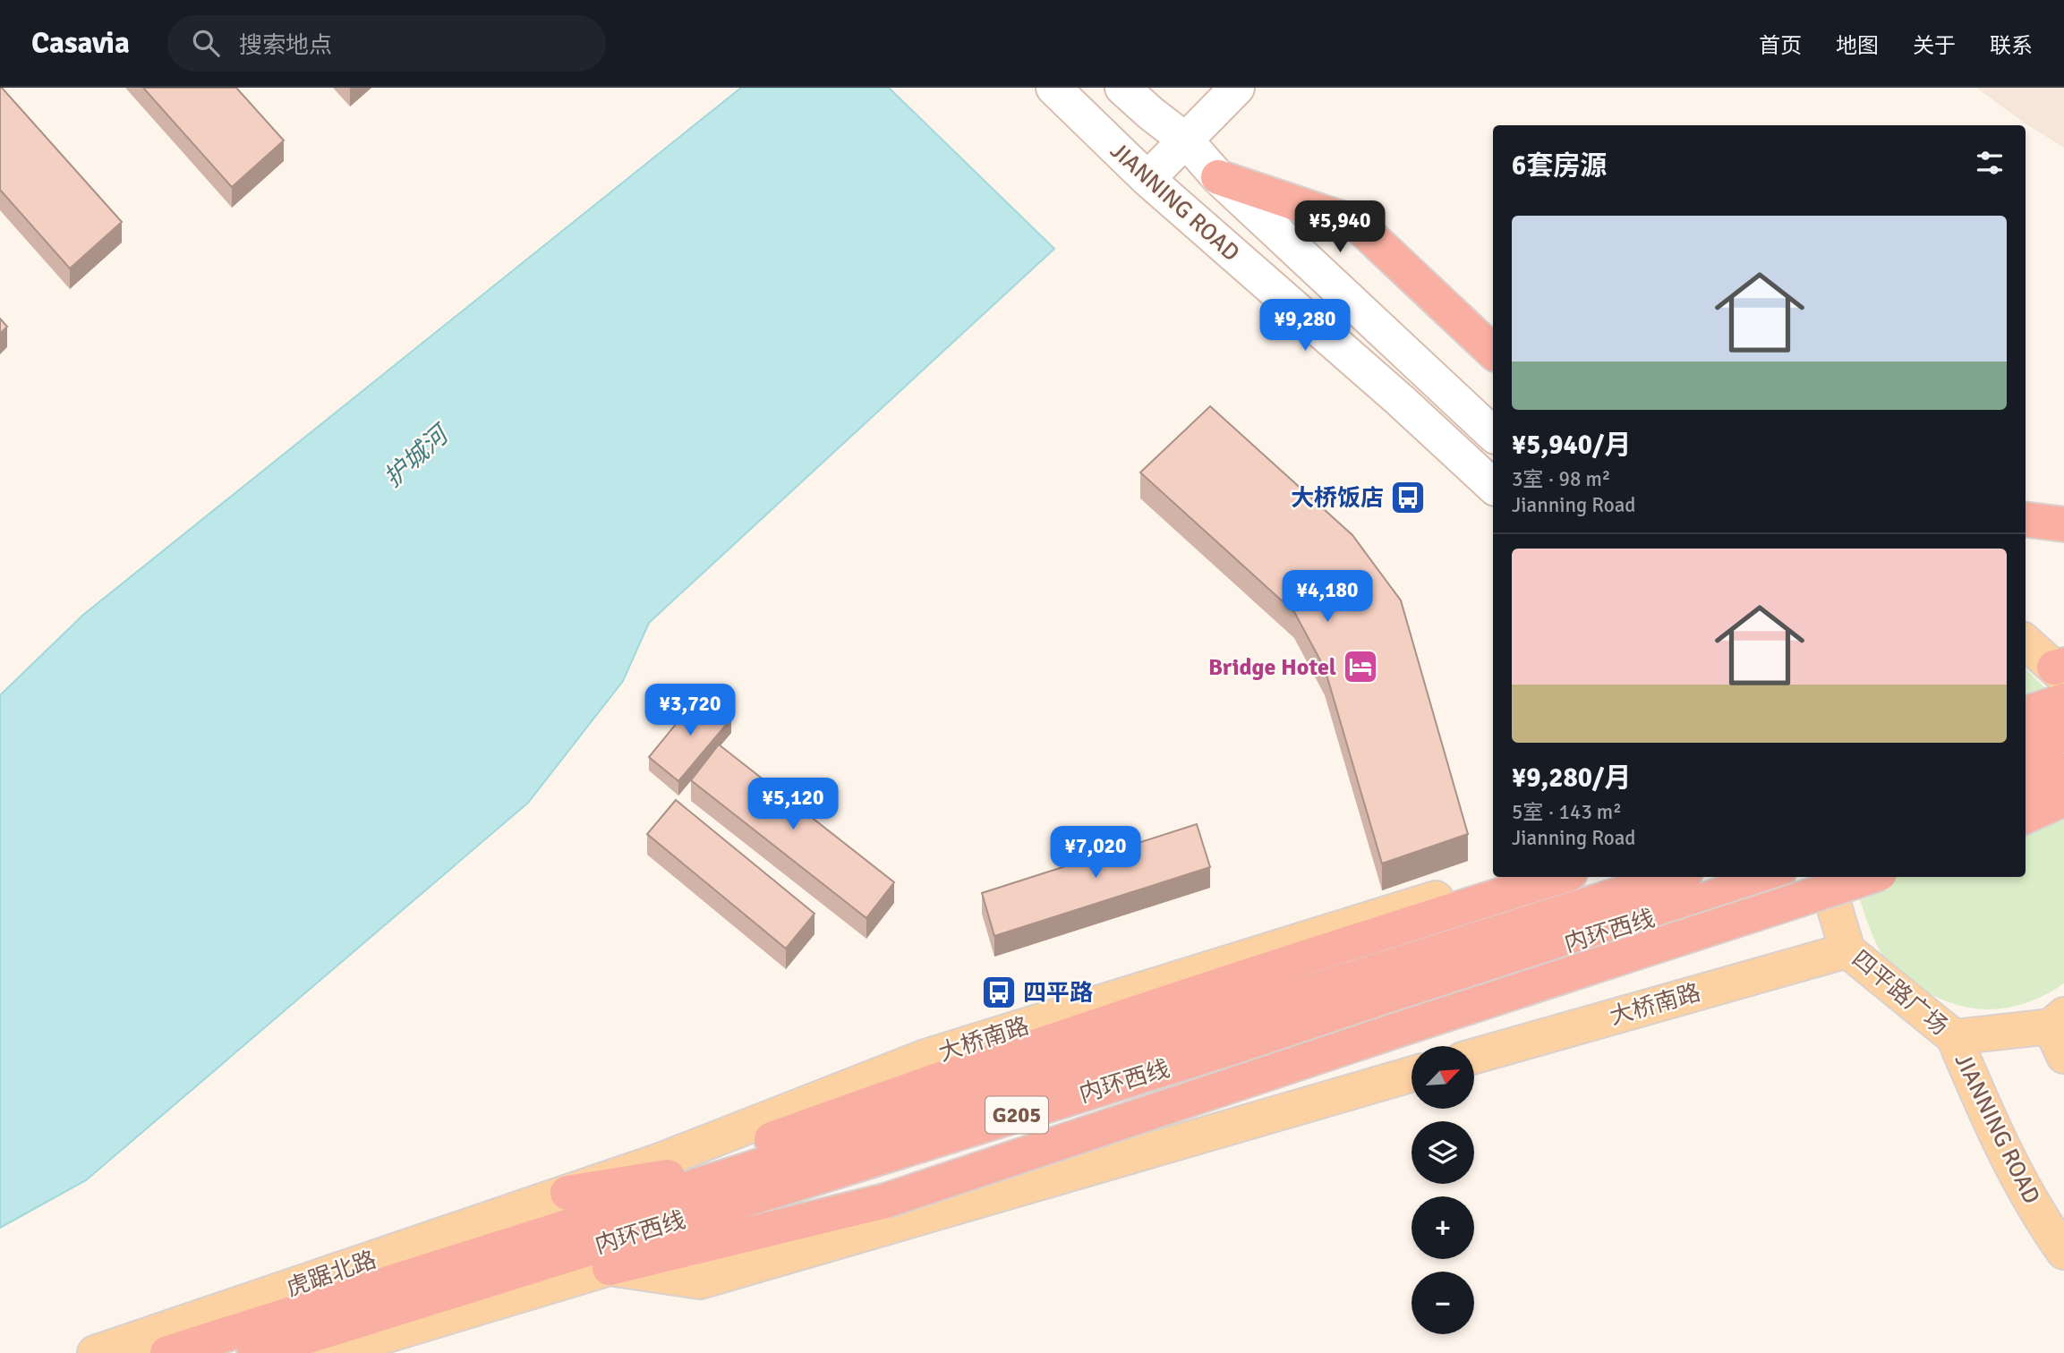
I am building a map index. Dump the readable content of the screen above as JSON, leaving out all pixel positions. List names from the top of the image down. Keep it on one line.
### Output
{"streets":{"highway":["内环西线","G205"],"main road":["JIANNING ROAD","四平路广场","大桥南路","虎踞北路"]},"crossings":[["JIANNING ROAD","四平路广场"],["四平路广场","大桥南路"],["大桥南路","虎踞北路"]],"water":["护城河"],"places":{"bus stop":["大桥饭店","四平路"],"hotel":["Bridge Hotel"]},"north":"top right","page":{"header":"Casavia","search":"搜索地点","nav":["首页","地图","关于","联系"],"heading":"6套房源","price":["¥5,940","¥9,280","¥4,180","¥3,720","¥5,120","¥7,020"],"list":[{"name":"¥5,940/月","note":"3室 · 98 m² · Jianning Road"},{"name":"¥9,280/月","note":"5室 · 143 m² · Jianning Road"}],"map_buttons":["+","−"]}}
